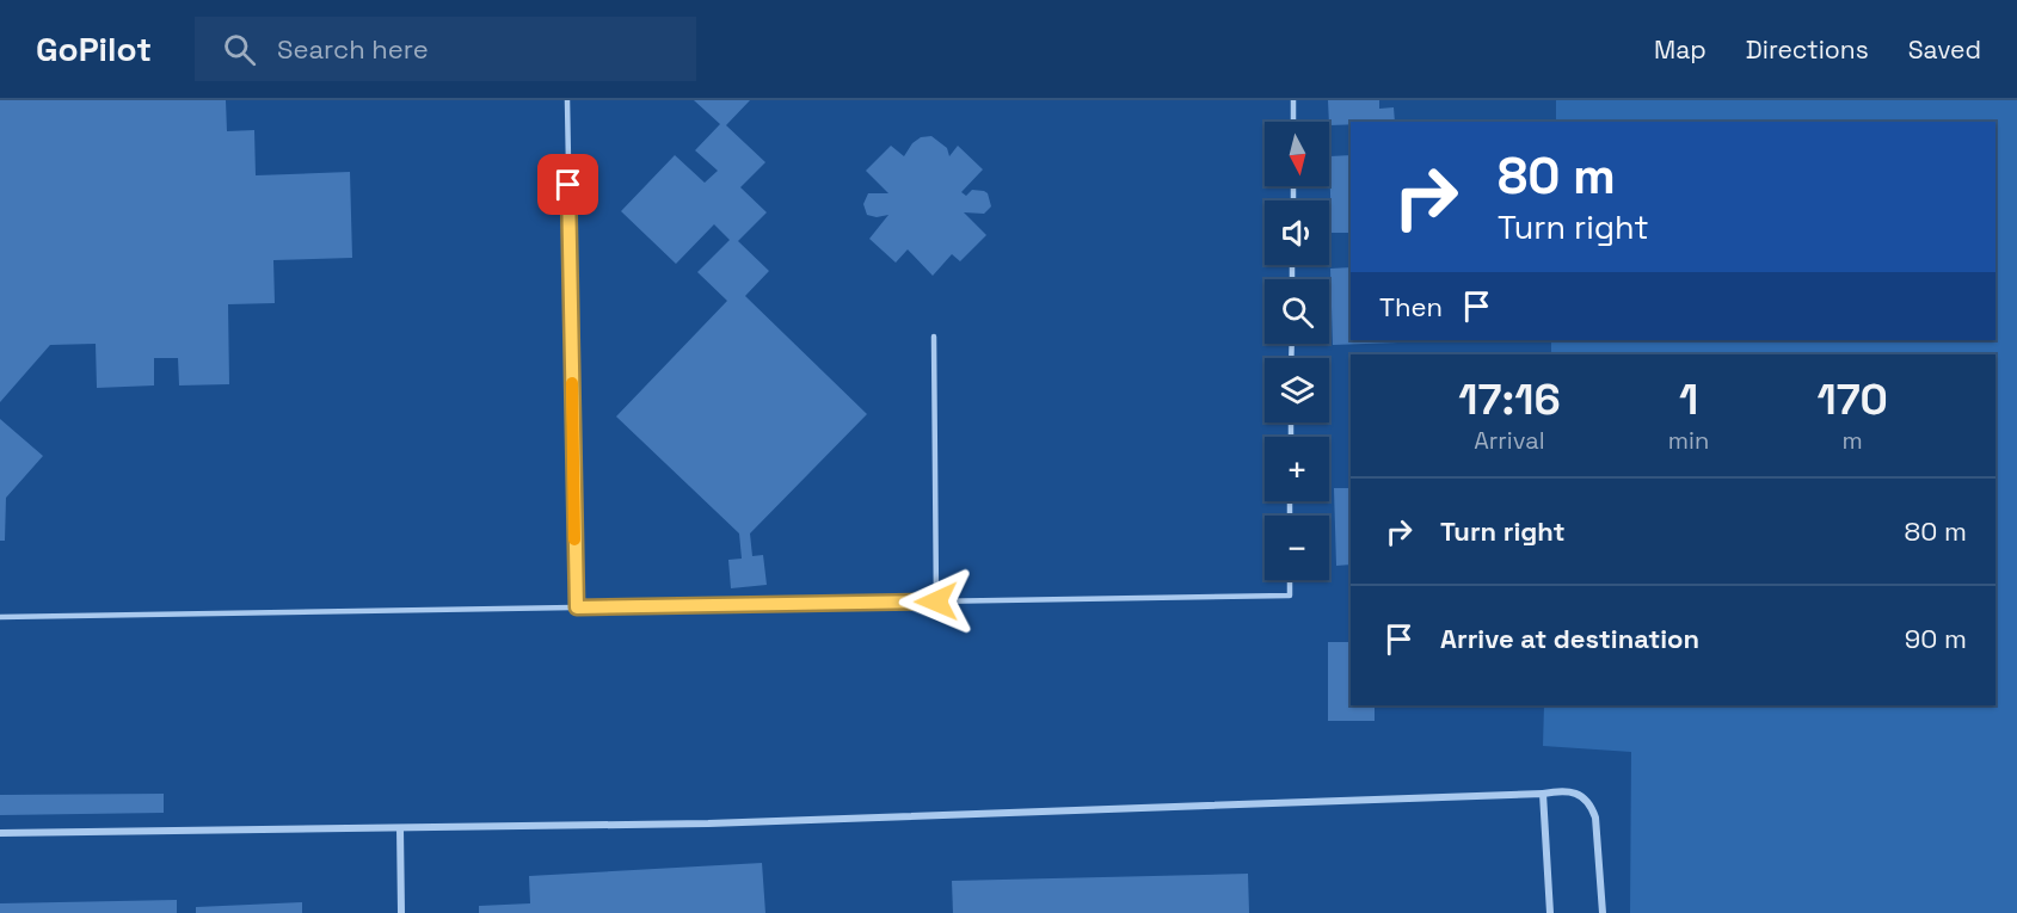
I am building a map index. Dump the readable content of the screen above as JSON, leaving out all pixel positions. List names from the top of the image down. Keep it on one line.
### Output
{"north":"bottom","page":{"header":"GoPilot","search":"Search here","nav":["Map","Directions","Saved"],"map_buttons":["+","−"],"turn":["80 m","Turn right"],"then":"Then","eta":["17:16","Arrival","1","min","170","m"],"list":[{"name":"Turn right","value":"80 m"},{"name":"Arrive at destination","value":"90 m"}]}}
